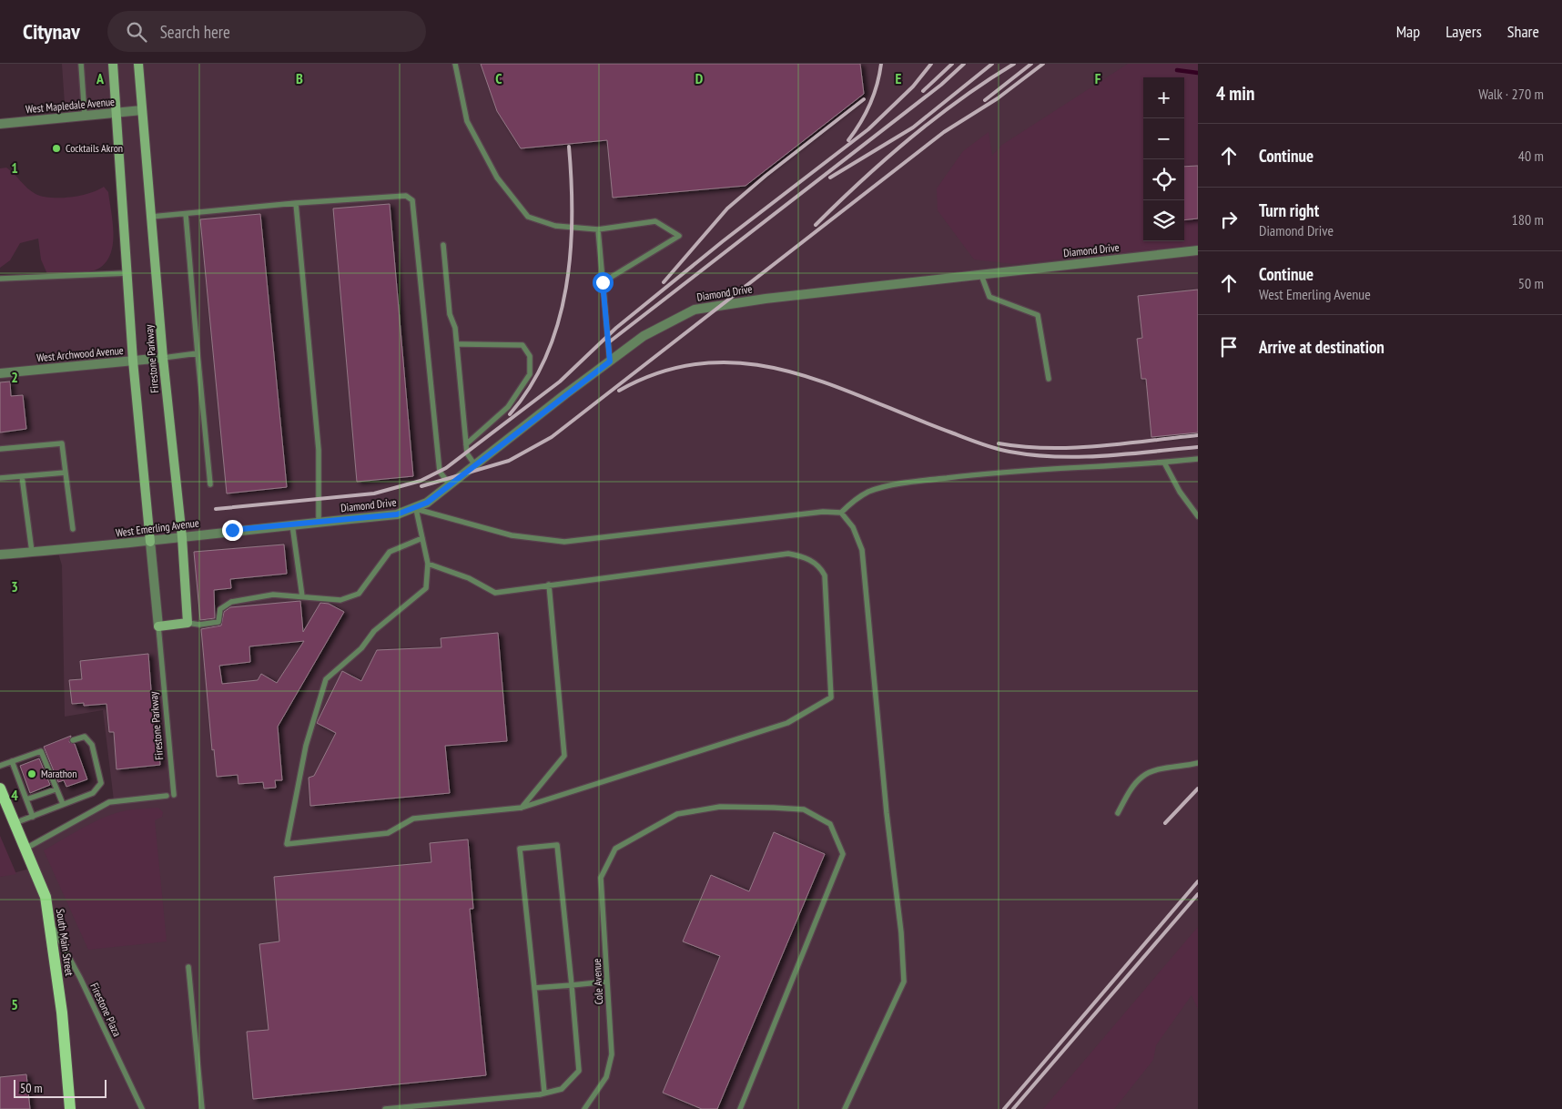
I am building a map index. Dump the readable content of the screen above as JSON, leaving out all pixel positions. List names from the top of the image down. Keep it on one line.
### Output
{"streets":{"main road":["South Main Street"],"street":["West Mapledale Avenue","Diamond Drive","West Archwood Avenue","Firestone Parkway","West Emerling Avenue"],"lane":["Cole Avenue","Firestone Plaza"]},"crossings":[["West Mapledale Avenue","Firestone Parkway"],["Diamond Drive","West Emerling Avenue"],["West Archwood Avenue","Firestone Parkway"],["Firestone Parkway","West Emerling Avenue"],["South Main Street","Firestone Plaza"]],"places":["Cocktails Akron","Marathon"],"scale_bar":"50 m","page":{"header":"Citynav","search":"Search here","nav":["Map","Layers","Share"],"heading":["4 min","Walk · 270 m"],"map_buttons":["+","−"],"list":[["Continue","40 m"],["Turn right","Diamond Drive","180 m"],["Continue","West Emerling Avenue","50 m"],"Arrive at destination"],"scale":"50 m"},"grid":{"columns":["A","B","C","D","E","F"],"rows":["1","2","3","4","5"]}}
